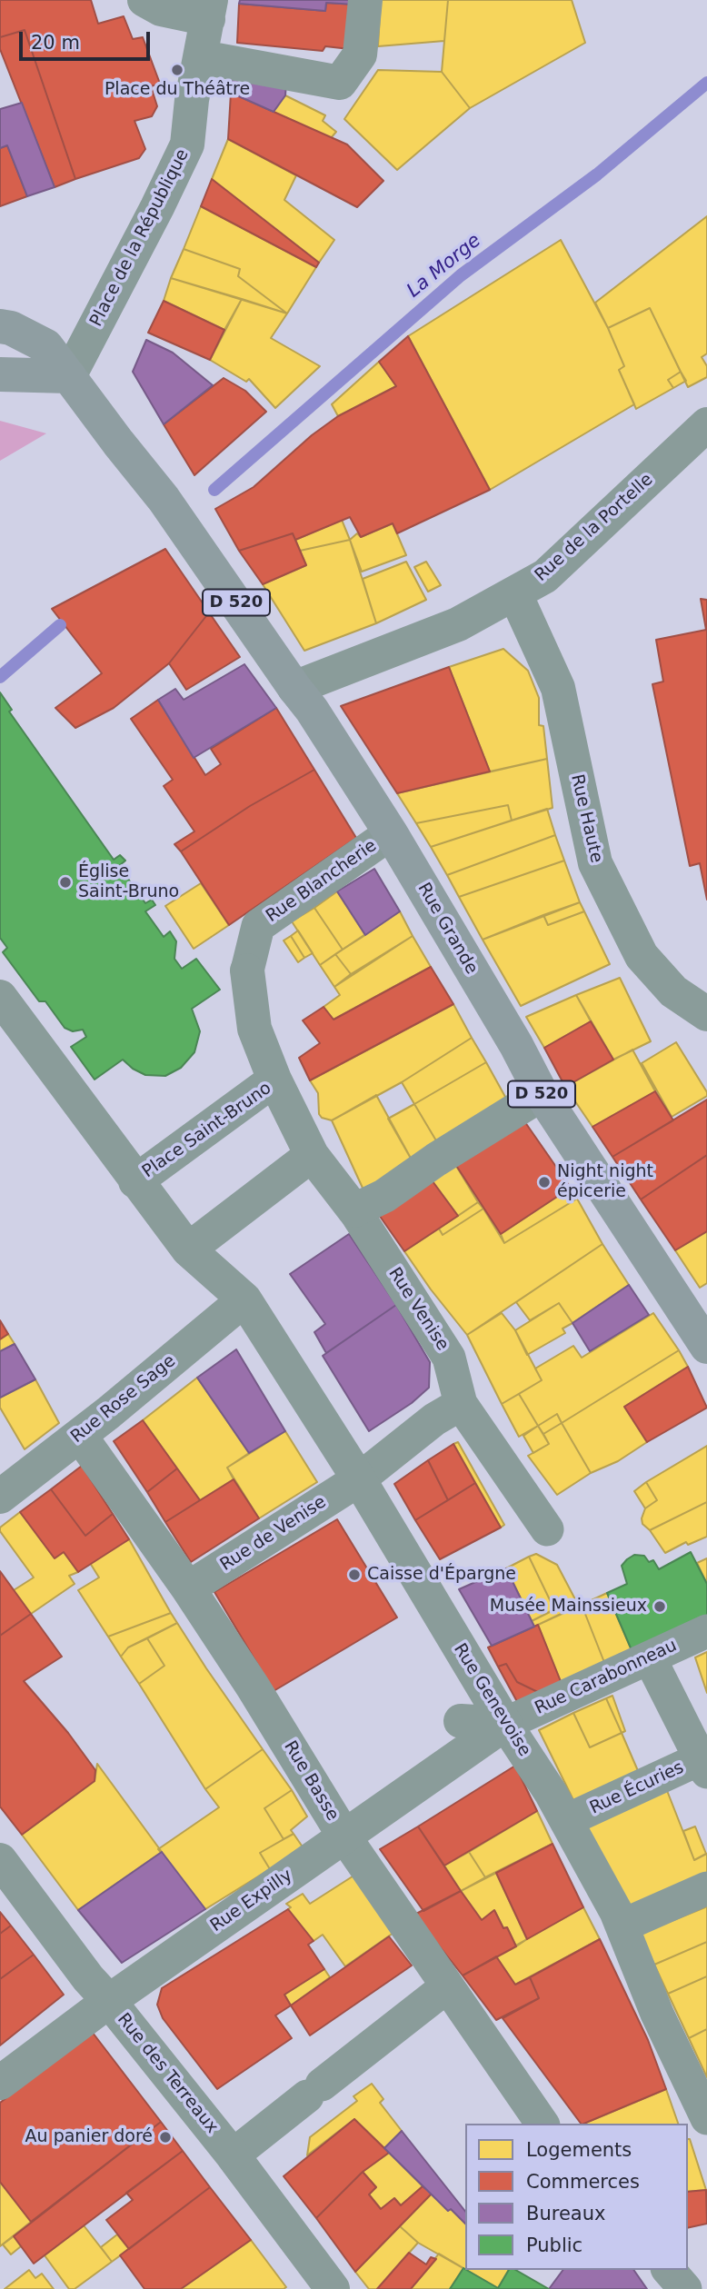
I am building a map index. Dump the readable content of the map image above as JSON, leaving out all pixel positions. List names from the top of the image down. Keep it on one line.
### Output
{"streets":{"main road":["D 520","Rue Grande"],"street":["Place de la République","Rue de la Portelle","Rue Haute","Rue Blancherie","Place Saint-Bruno","Rue Venise","Rue Rose Sage","Rue de Venise","Rue Carabonneau","Rue Genevoise","Rue Basse","Rue Écuries","Rue Expilly","Rue des Terreaux"]},"crossings":[["Place de la République","D 520"],["Place de la République","Rue Grande"],["Rue de la Portelle","Rue Haute"],["Rue de la Portelle","Rue Grande"],["D 520","Rue Grande"],["Rue Blancherie","Rue Grande"],["Rue Blancherie","Place Saint-Bruno"],["Place Saint-Bruno","Rue Venise"],["Place Saint-Bruno","Rue Rose Sage"],["Place Saint-Bruno","Rue Genevoise"],["Rue Rose Sage","Rue Genevoise"],["Rue Rose Sage","Rue Basse"],["Rue de Venise","Rue Genevoise"],["Rue de Venise","Rue Basse"],["Rue Carabonneau","Rue Genevoise"],["Rue Carabonneau","Rue Expilly"],["Rue Genevoise","Rue Écuries"],["Rue Genevoise","Rue Expilly"],["Rue Basse","Rue Expilly"],["Rue Expilly","Rue des Terreaux"]],"water":["La Morge"],"places":["Place du Théâtre","Église Saint-Bruno","Night night épicerie","Caisse d'Épargne","Musée Mainssieux","Au panier doré"],"legend":["Logements","Commerces","Bureaux","Public"],"scale_bar":"20 m"}
